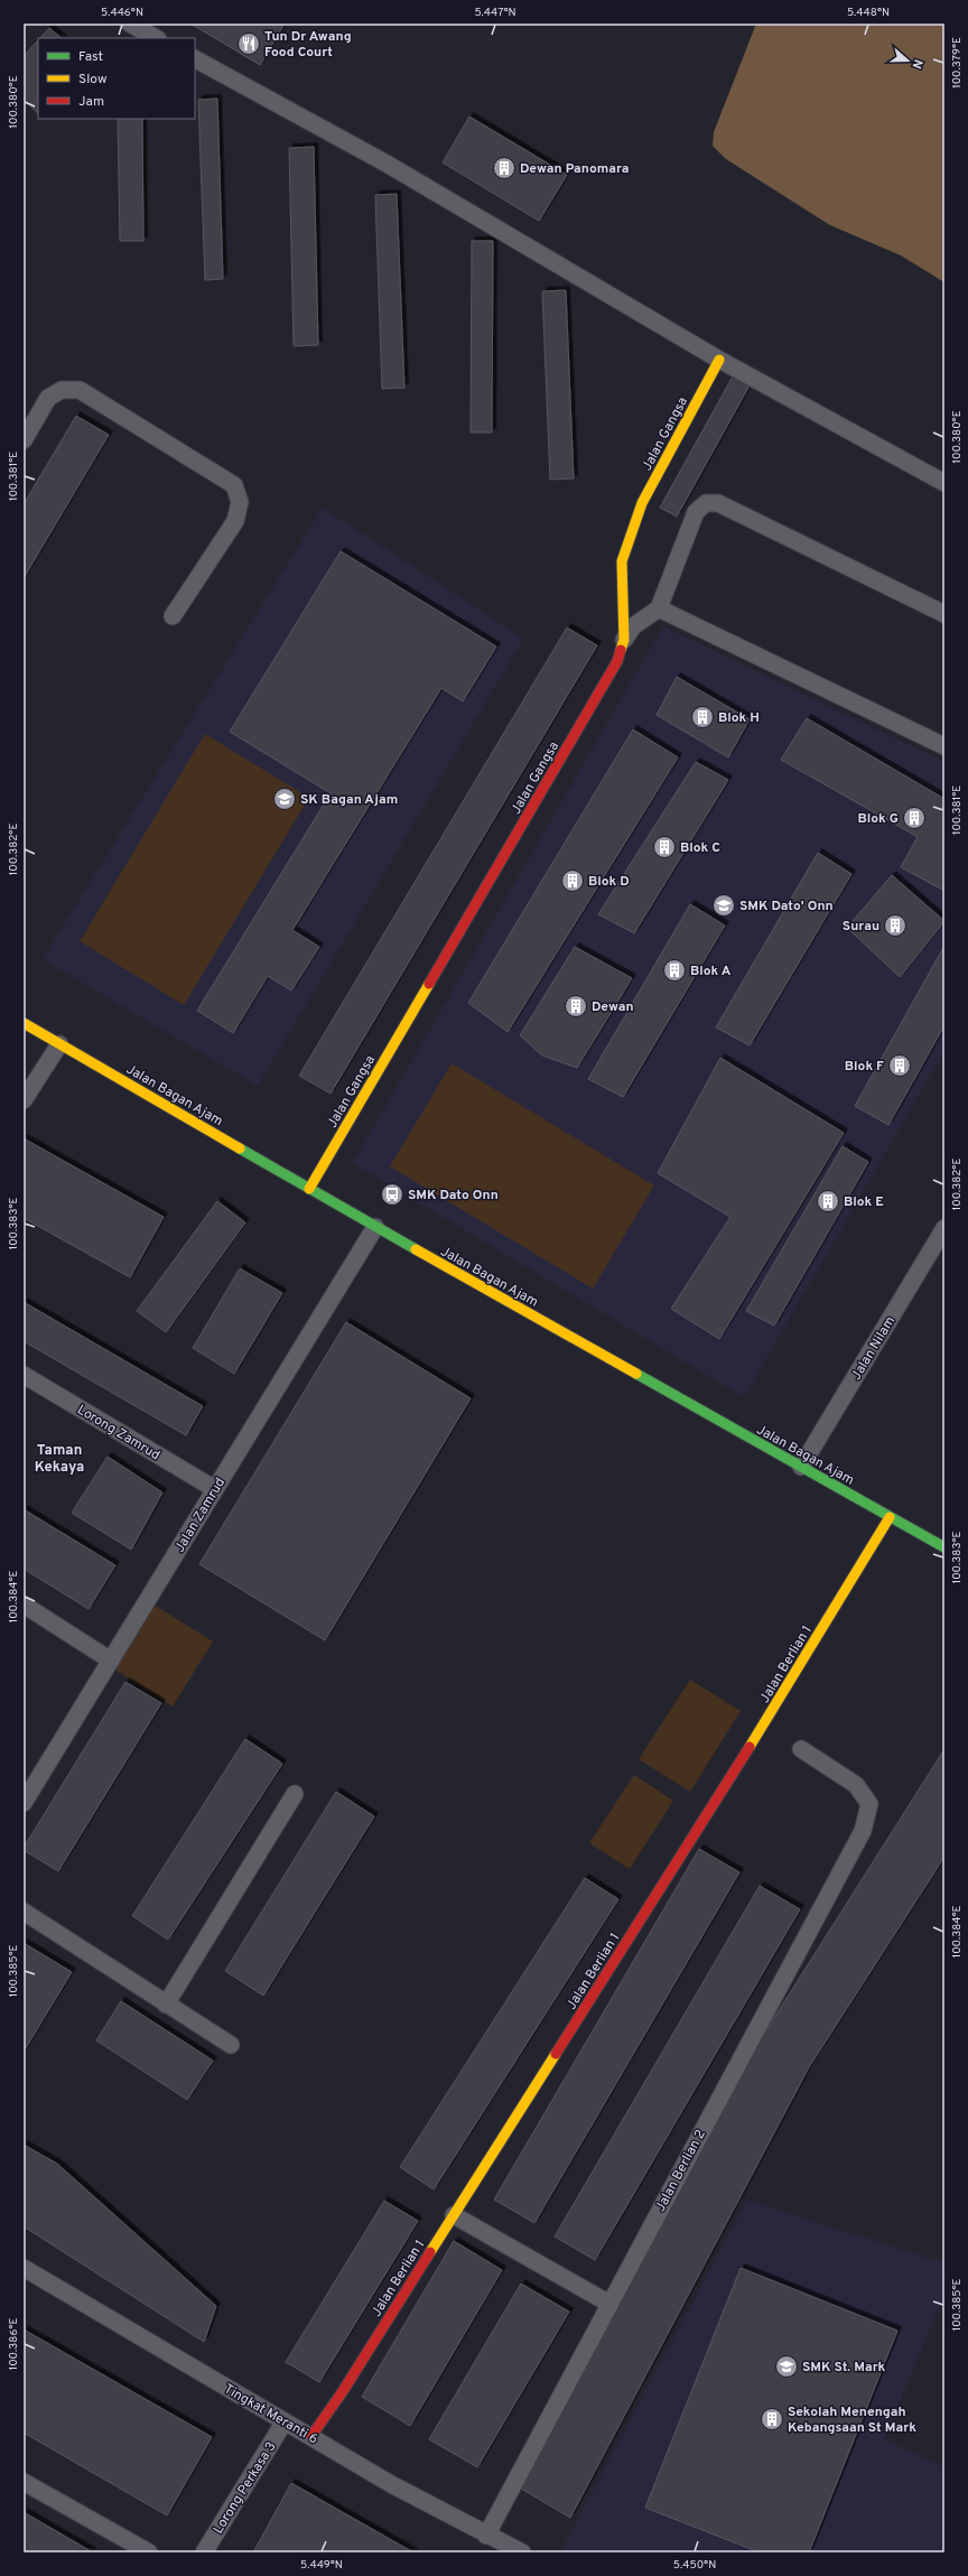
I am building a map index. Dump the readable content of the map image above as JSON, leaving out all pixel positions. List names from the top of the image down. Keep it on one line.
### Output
{"streets":{"street":["Jalan Gangsa","Jalan Bagan Ajam","Jalan Nilam","Lorong Zamrud","Jalan Zamrud","Jalan Berlian 1","Jalan Berlian 2","Tingkat Meranti 6","Lorong Perkasa 3"]},"crossings":[["Jalan Gangsa","Jalan Bagan Ajam"],["Jalan Bagan Ajam","Jalan Nilam"],["Jalan Bagan Ajam","Jalan Zamrud"],["Jalan Bagan Ajam","Jalan Berlian 1"],["Lorong Zamrud","Jalan Zamrud"],["Jalan Berlian 1","Tingkat Meranti 6"],["Jalan Berlian 2","Tingkat Meranti 6"],["Tingkat Meranti 6","Lorong Perkasa 3"]],"districts":["Taman Kekaya"],"places":{"restaurant":["Tun Dr Awang Food Court"],"building":["Dewan Panomara","Blok H","Blok G","Blok C","Blok D","Surau","Blok A","Dewan","Blok F","Blok E","Sekolah Menengah Kebangsaan St Mark"],"school or university":["SK Bagan Ajam","SMK Dato' Onn","SMK St. Mark"],"bus stop":["SMK Dato Onn"]},"legend":["Fast","Slow","Jam"],"north":"right","coordinates":["5.446°N","5.447°N","5.448°N","100.379°E","100.380°E","100.381°E","100.382°E","100.383°E","100.384°E","100.385°E","100.386°E","5.449°N","5.450°N"]}
